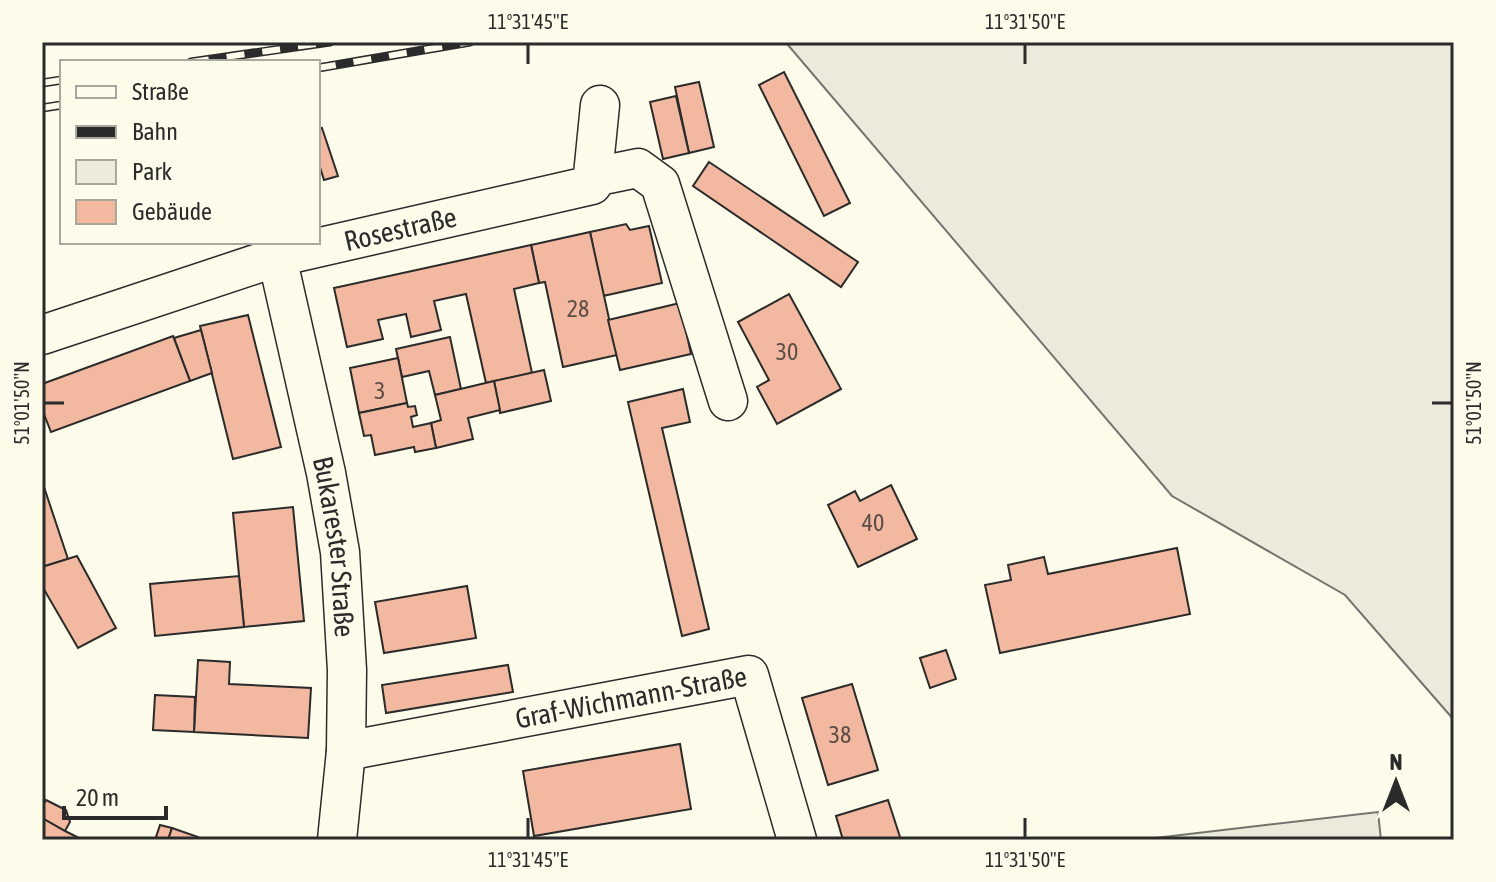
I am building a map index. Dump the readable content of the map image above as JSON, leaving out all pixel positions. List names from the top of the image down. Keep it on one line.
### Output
{"streets":{"street":["Rosestraße","Bukarester Straße","Graf-Wichmann-Straße"]},"crossings":[["Rosestraße","Bukarester Straße"],["Bukarester Straße","Graf-Wichmann-Straße"]],"house_numbers":["28","30","3","40","38"],"legend":["Straße","Bahn","Park","Gebäude"],"scale_bar":"20 m","north":"top","coordinates":["11°31'45\"E","11°31'50\"E","51°01'50\"N"]}
